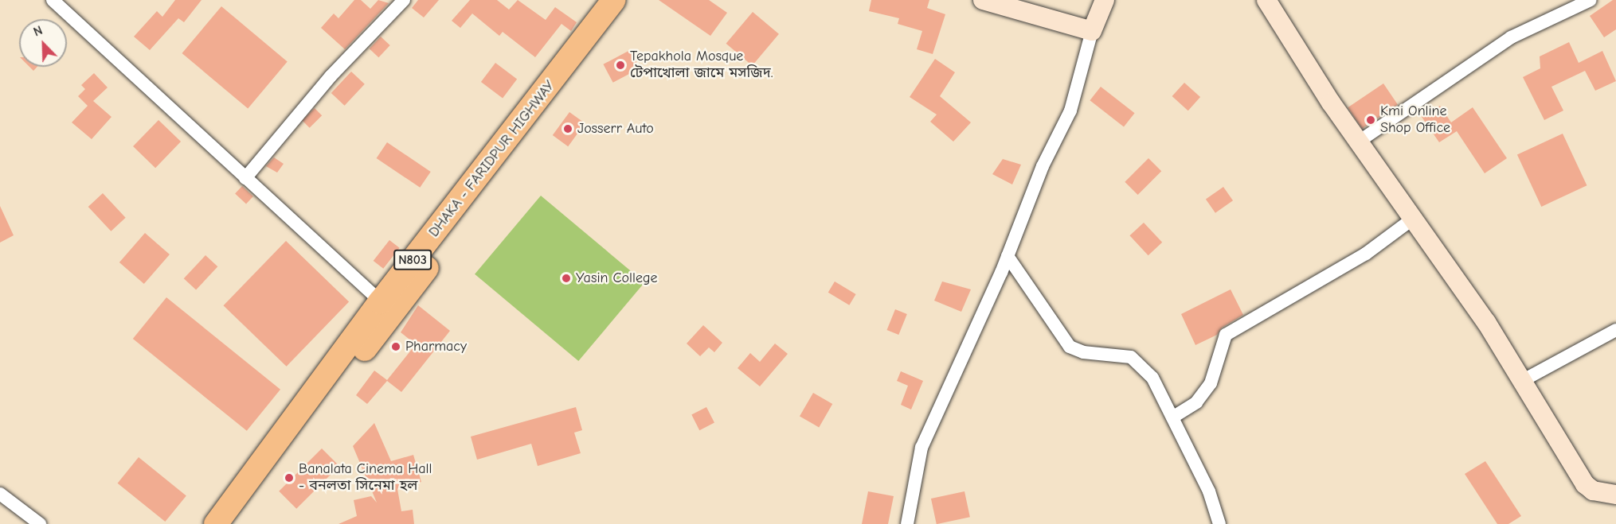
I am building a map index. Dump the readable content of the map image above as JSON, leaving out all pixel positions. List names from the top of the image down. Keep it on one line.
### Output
{"streets":{"highway":["DHAKA - FARIDPUR HIGHWAY","N803"]},"places":["Tepakhola Mosque টেপাখোলা জামে মসজিদ.","Kmi Online Shop Office","Josserr Auto","Yasin College","Pharmacy","Banalata Cinema Hall - বনলতা সিনেমা হল"],"north":"top left"}
